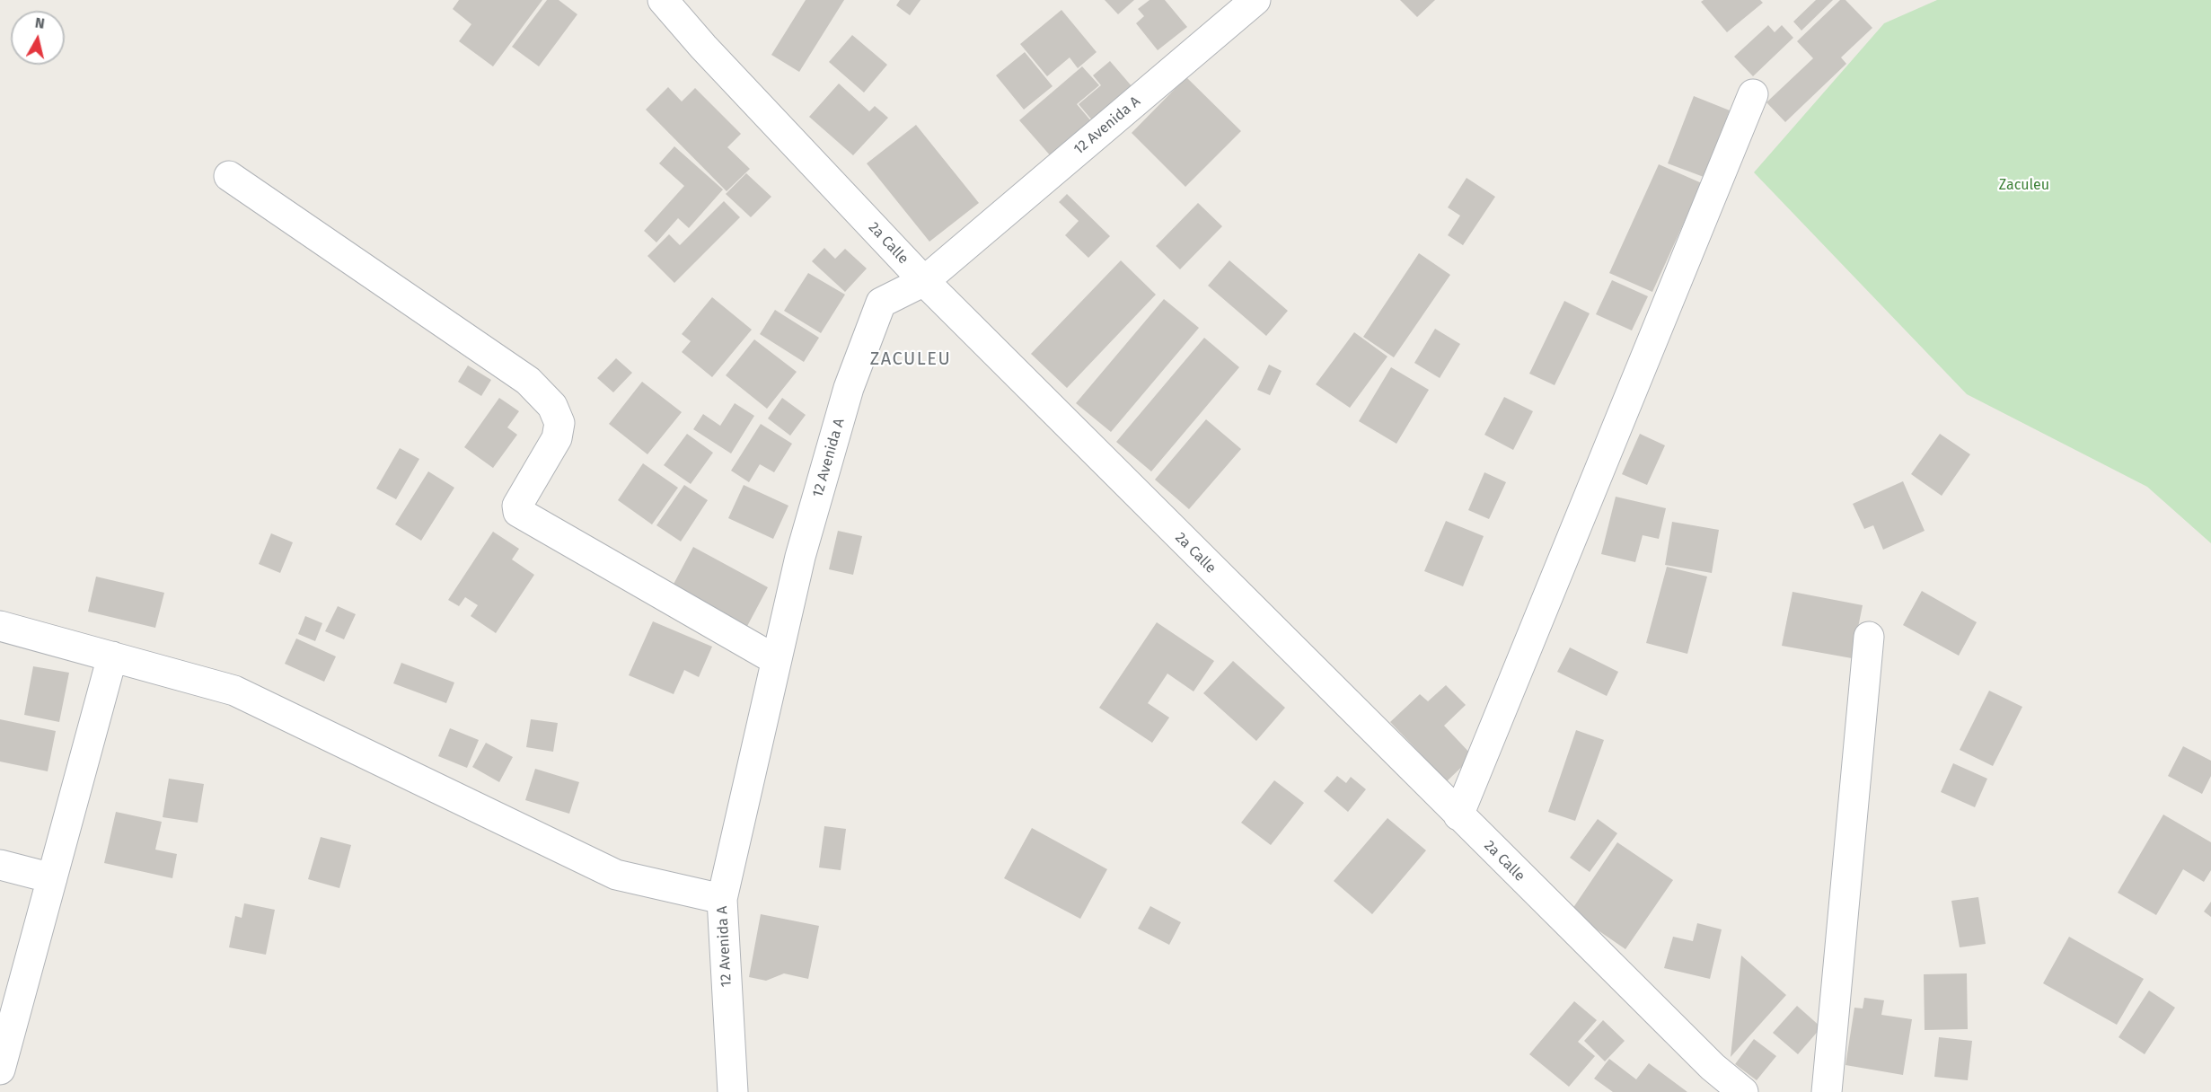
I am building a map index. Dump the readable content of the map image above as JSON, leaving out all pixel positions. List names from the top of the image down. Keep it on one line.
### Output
{"streets":{"street":["12 Avenida A","2a Calle"]},"crossings":[["12 Avenida A","2a Calle"]],"districts":["ZACULEU"],"parks":["Zaculeu"],"north":"top"}
